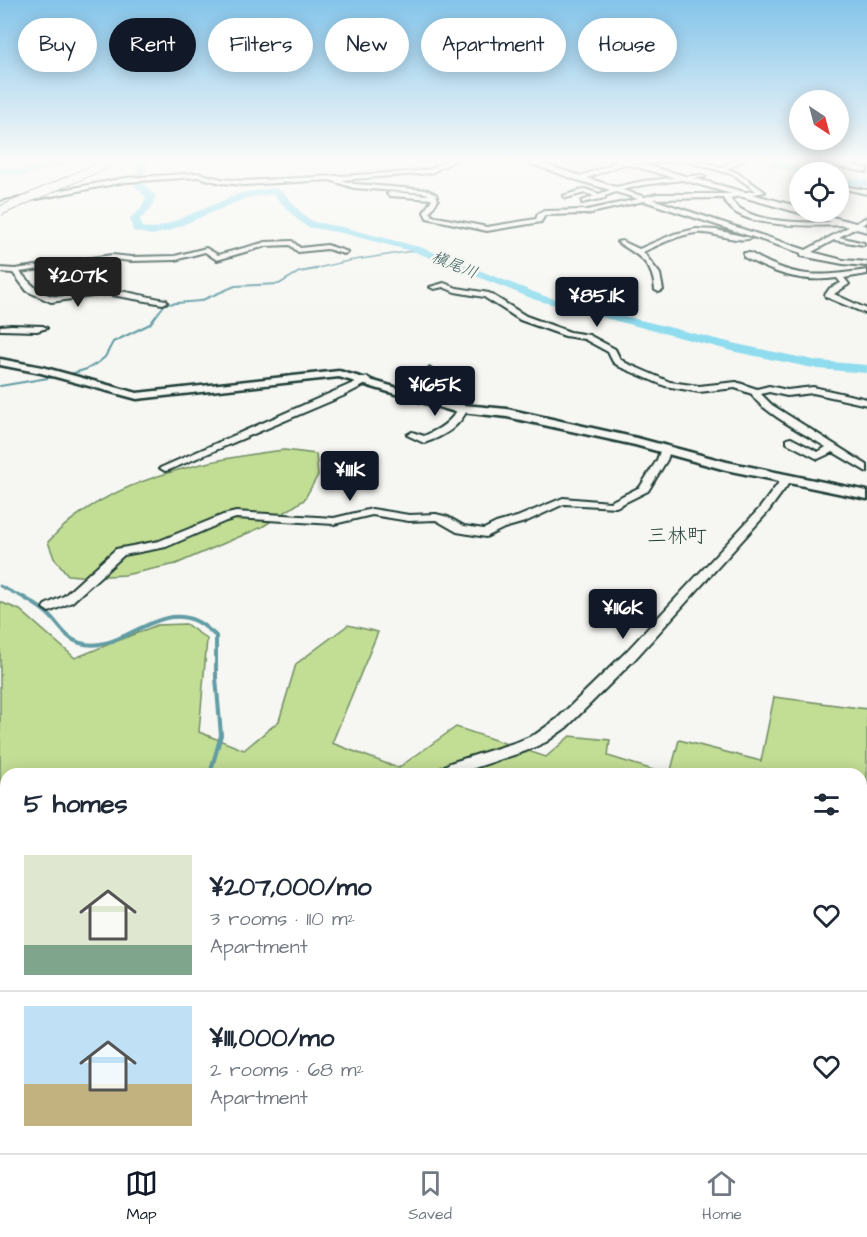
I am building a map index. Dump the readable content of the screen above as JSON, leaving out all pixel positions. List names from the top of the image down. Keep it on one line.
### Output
{"districts":["三林町"],"water":["槇尾川"],"north":"bottom right","page":{"chip":["Buy","Rent","Filters","New","Apartment","House"],"price":["¥207K","¥85.1K","¥165K","¥111K","¥116K"],"heading":"5 homes","list":[{"name":"¥207,000/mo","note":"3 rooms · 110 m² · Apartment"},{"name":"¥111,000/mo","note":"2 rooms · 68 m² · Apartment"}],"tabs":["Map","Saved","Home"]}}
